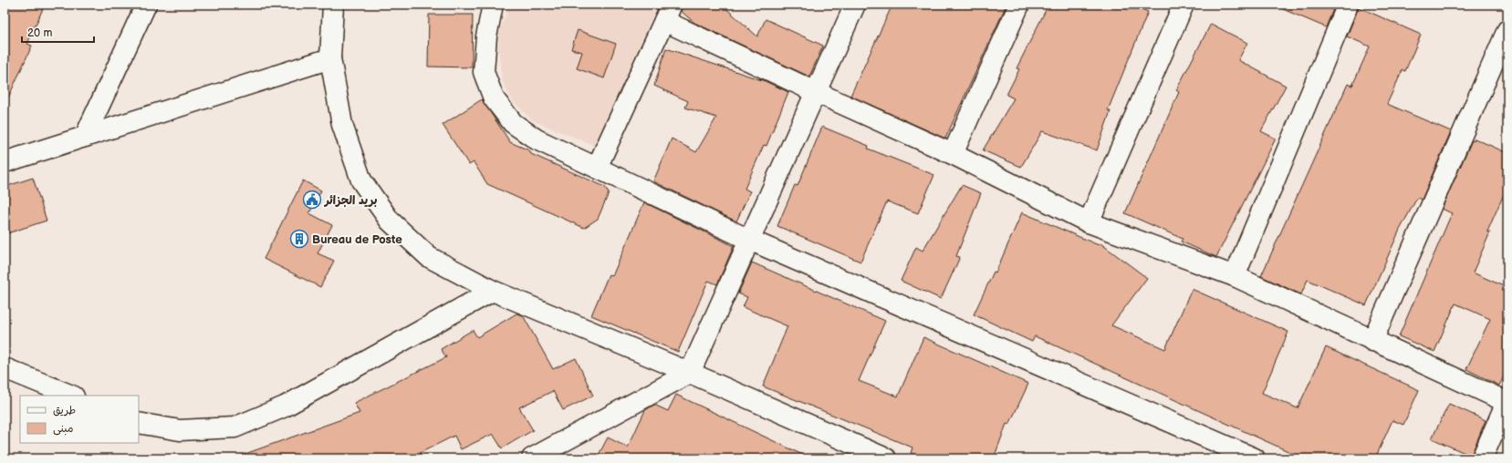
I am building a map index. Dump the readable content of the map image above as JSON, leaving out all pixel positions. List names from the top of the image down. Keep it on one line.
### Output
{"places":{"public building":["بريد الجزائر"],"building":["Bureau de Poste"]},"legend":["طريق","مبنى"],"scale_bar":"20 m"}
